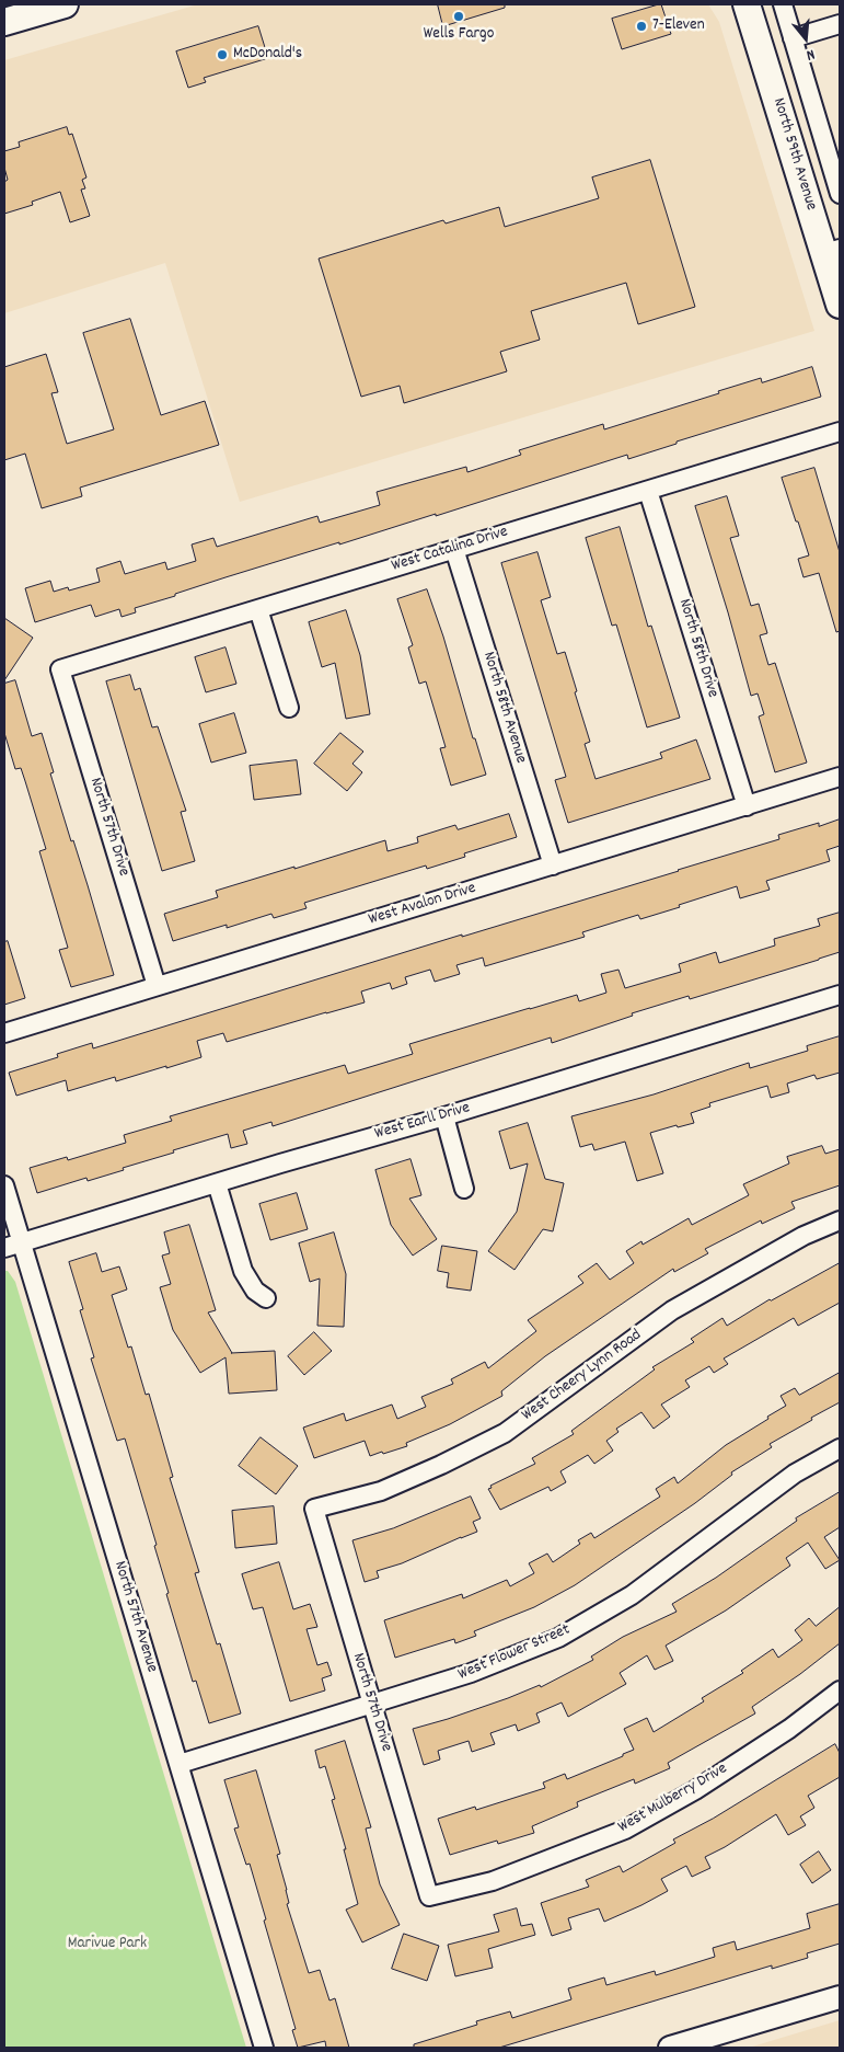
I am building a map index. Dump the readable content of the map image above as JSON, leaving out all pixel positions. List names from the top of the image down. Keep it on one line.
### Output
{"streets":{"main road":["North 59th Avenue"],"street":["West Catalina Drive","North 58th Drive","North 58th Avenue","North 57th Drive","West Avalon Drive","West Earll Drive","West Cheery Lynn Road","North 57th Avenue","West Flower Street","West Mulberry Drive"]},"crossings":[["West Catalina Drive","North 58th Drive"],["West Catalina Drive","North 58th Avenue"],["West Catalina Drive","North 57th Drive"],["North 58th Drive","West Avalon Drive"],["North 58th Avenue","West Avalon Drive"],["North 57th Drive","West Avalon Drive"],["North 57th Drive","West Cheery Lynn Road"],["North 57th Drive","West Flower Street"],["North 57th Drive","West Mulberry Drive"],["West Earll Drive","North 57th Avenue"],["North 57th Avenue","West Flower Street"]],"parks":["Marivue Park"],"places":["Wells Fargo","7-Eleven","McDonald's"],"north":"bottom"}
